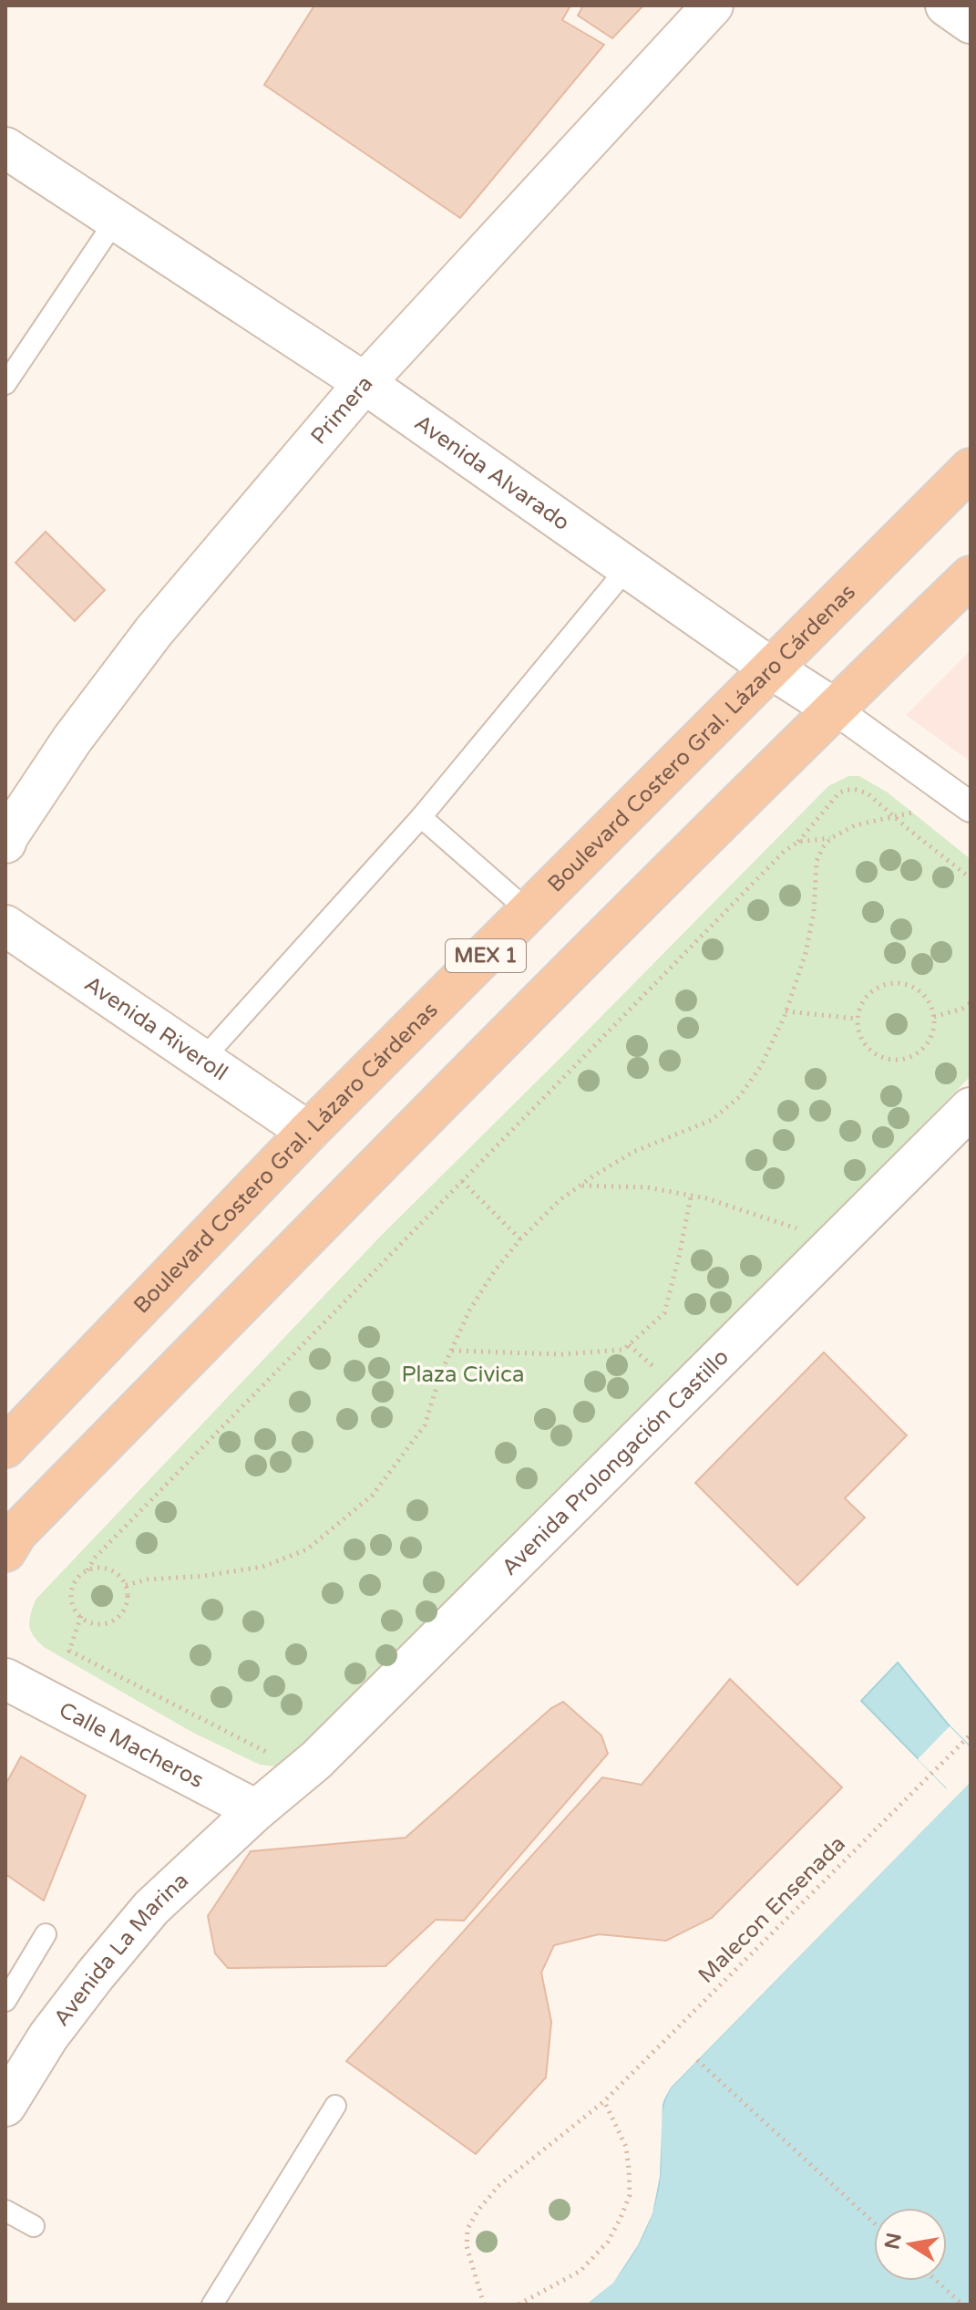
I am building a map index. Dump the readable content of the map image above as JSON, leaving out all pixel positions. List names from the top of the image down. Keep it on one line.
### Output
{"streets":{"highway":["Boulevard Costero Gral. Lázaro Cárdenas","MEX 1"],"street":["Primera","Avenida Alvarado","Avenida Riveroll","Avenida Prolongación Castillo","Calle Macheros","Avenida La Marina"],"path":["Malecon Ensenada"]},"crossings":[["Primera","Avenida Alvarado"],["Avenida Alvarado","Boulevard Costero Gral. Lázaro Cárdenas"],["Avenida Alvarado","MEX 1"],["Boulevard Costero Gral. Lázaro Cárdenas","Avenida Riveroll"],["Avenida Prolongación Castillo","Calle Macheros"],["Avenida Prolongación Castillo","Avenida La Marina"],["Calle Macheros","Avenida La Marina"]],"parks":["Plaza Civica"],"north":"left"}
